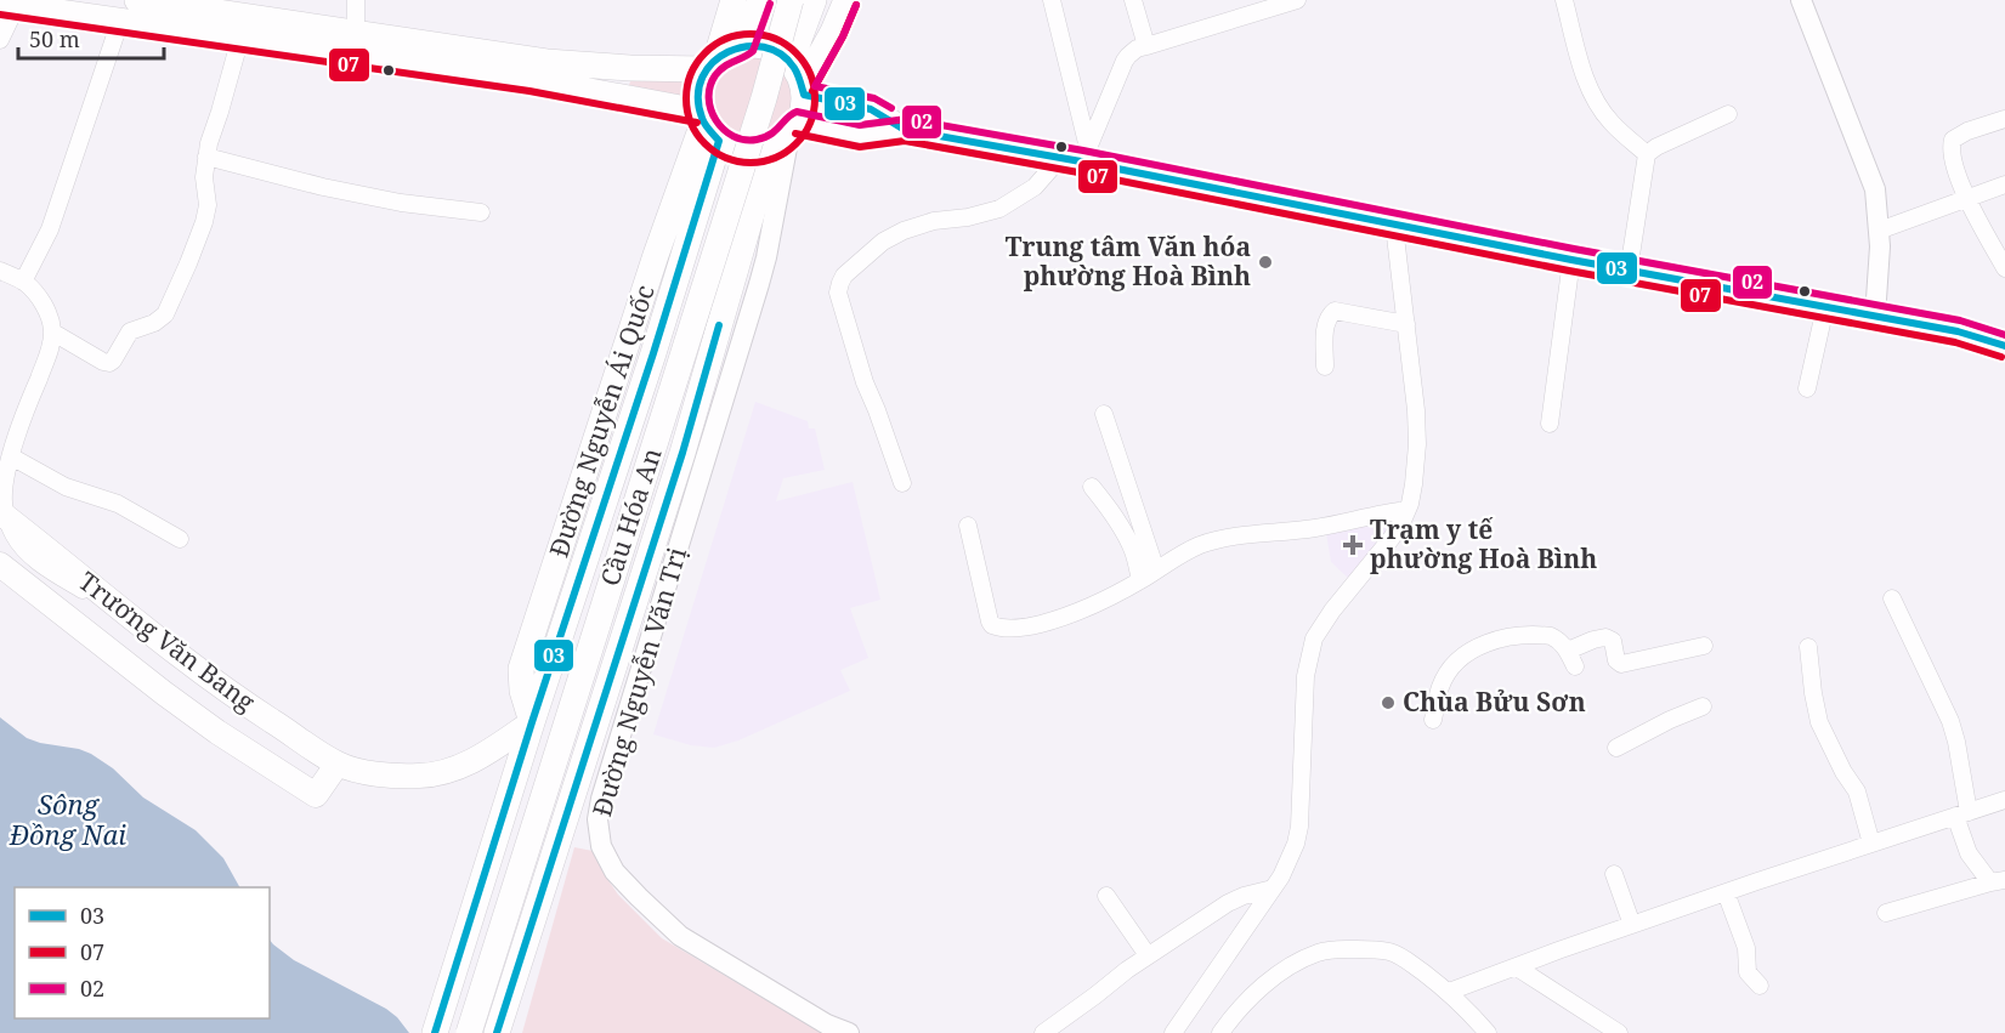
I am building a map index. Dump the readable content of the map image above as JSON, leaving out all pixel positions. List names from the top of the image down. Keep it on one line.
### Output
{"streets":{"main road":["Đường Nguyễn Ái Quốc","Cầu Hóa An","Trương Văn Bang"],"street":["Đường Nguyễn Văn Trị"]},"crossings":[["Đường Nguyễn Ái Quốc","Đường Nguyễn Văn Trị"]],"water":["Sông Đồng Nai"],"places":{"other":["Trung tâm Văn hóa phường Hoà Bình","Chùa Bửu Sơn"],"health":["Trạm y tế phường Hoà Bình"]},"lines":["transit line 02","transit line 07","transit line 03"],"legend":["03","07","02"],"scale_bar":"50 m"}
